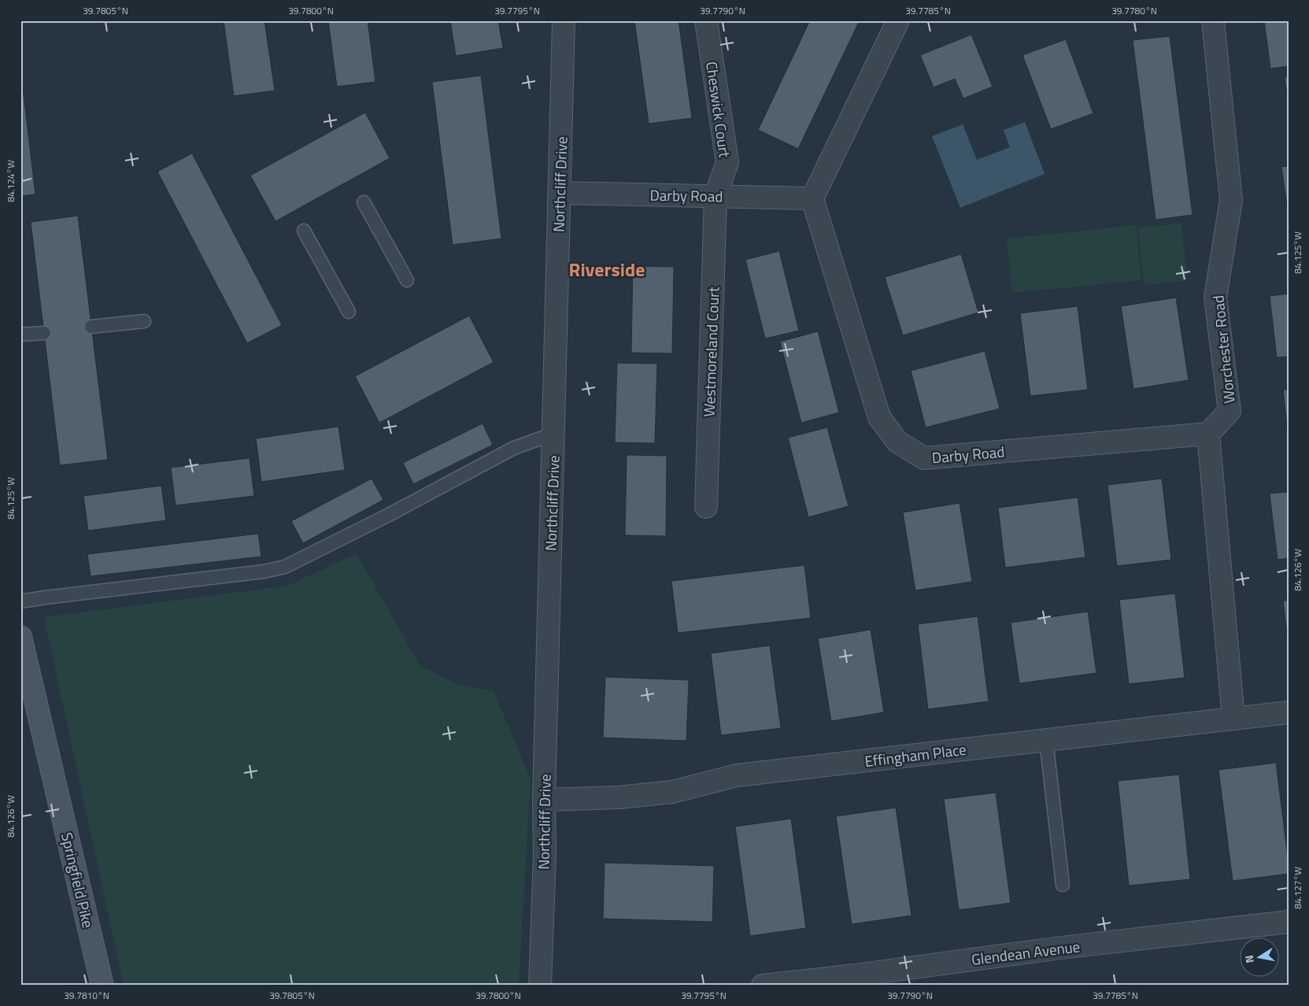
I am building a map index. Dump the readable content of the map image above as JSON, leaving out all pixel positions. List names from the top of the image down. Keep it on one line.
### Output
{"streets":{"main road":["Springfield Pike"],"street":["Cheswick Court","Northcliff Drive","Darby Road","Worchester Road","Westmoreland Court","Effingham Place","Glendean Avenue"]},"crossings":[["Cheswick Court","Darby Road"],["Cheswick Court","Westmoreland Court"],["Northcliff Drive","Darby Road"],["Northcliff Drive","Effingham Place"],["Darby Road","Worchester Road"],["Darby Road","Westmoreland Court"]],"districts":["Riverside"],"north":"left","coordinates":["39.7805°N","39.7800°N","39.7795°N","39.7790°N","39.7785°N","39.7780°N","84.124°W","84.125°W","84.126°W","84.127°W","39.7810°N"]}
